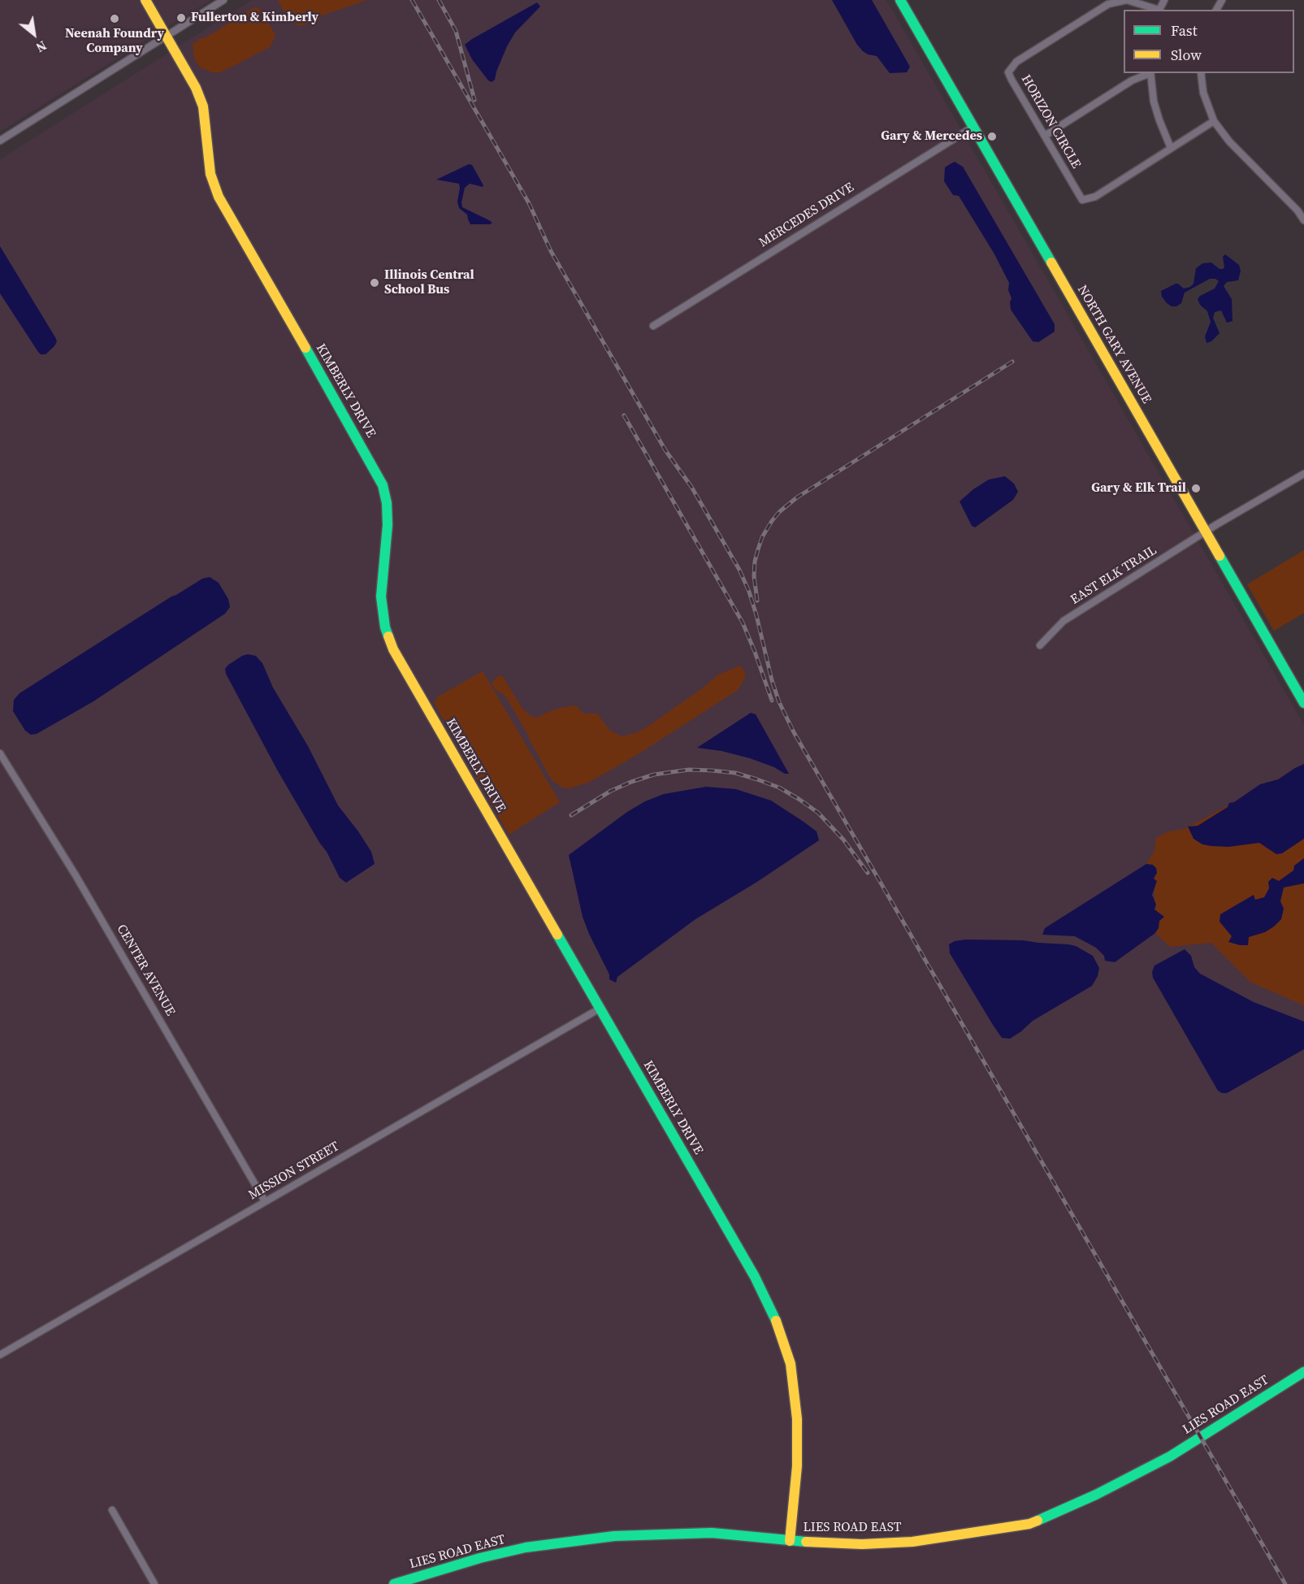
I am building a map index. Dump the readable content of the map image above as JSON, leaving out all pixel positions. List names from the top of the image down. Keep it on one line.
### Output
{"streets":{"street":["HORIZON CIRCLE","MERCEDES DRIVE","NORTH GARY AVENUE","KIMBERLY DRIVE","EAST ELK TRAIL","CENTER AVENUE","MISSION STREET","LIES ROAD EAST"]},"crossings":[["MERCEDES DRIVE","NORTH GARY AVENUE"],["NORTH GARY AVENUE","EAST ELK TRAIL"],["KIMBERLY DRIVE","MISSION STREET"],["KIMBERLY DRIVE","LIES ROAD EAST"],["CENTER AVENUE","MISSION STREET"]],"places":["Fullerton & Kimberly","Neenah Foundry Company","Gary & Mercedes","Illinois Central School Bus","Gary & Elk Trail"],"legend":["Fast","Slow"],"north":"bottom right"}
